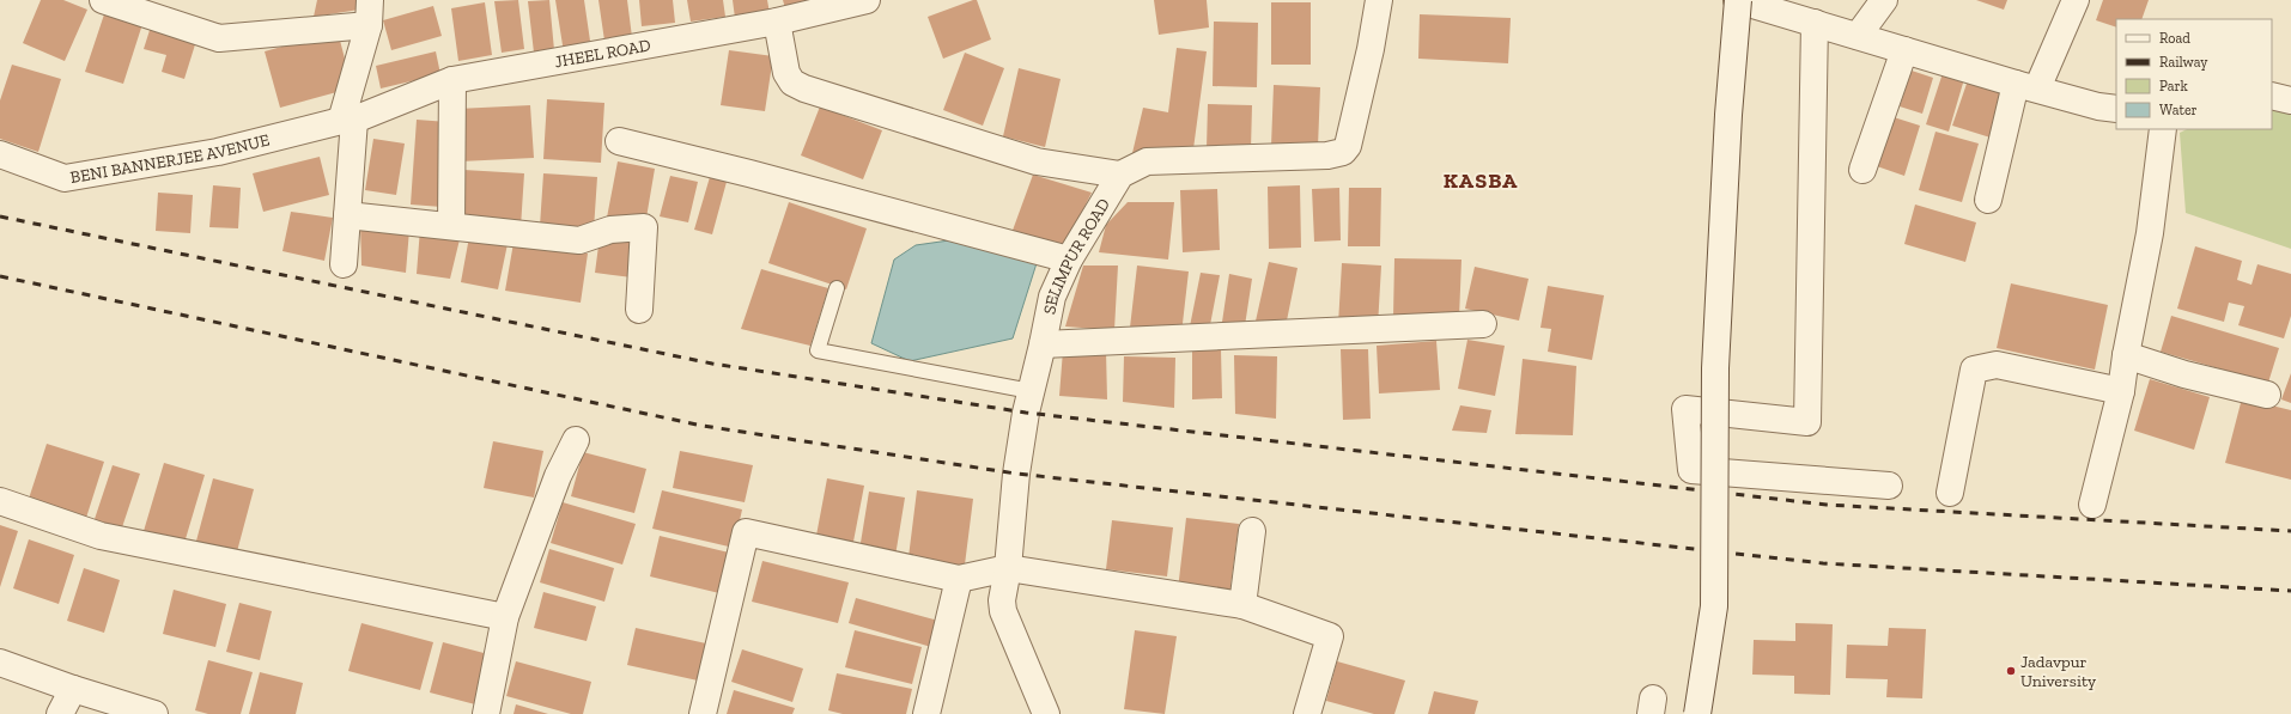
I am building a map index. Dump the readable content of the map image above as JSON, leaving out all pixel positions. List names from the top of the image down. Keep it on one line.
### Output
{"streets":{"street":["JHEEL ROAD","BENI BANNERJEE AVENUE","SELIMPUR ROAD"]},"crossings":[["JHEEL ROAD","BENI BANNERJEE AVENUE"]],"districts":["KASBA"],"places":["Jadavpur University"],"legend":["Road","Railway","Park","Water"]}
